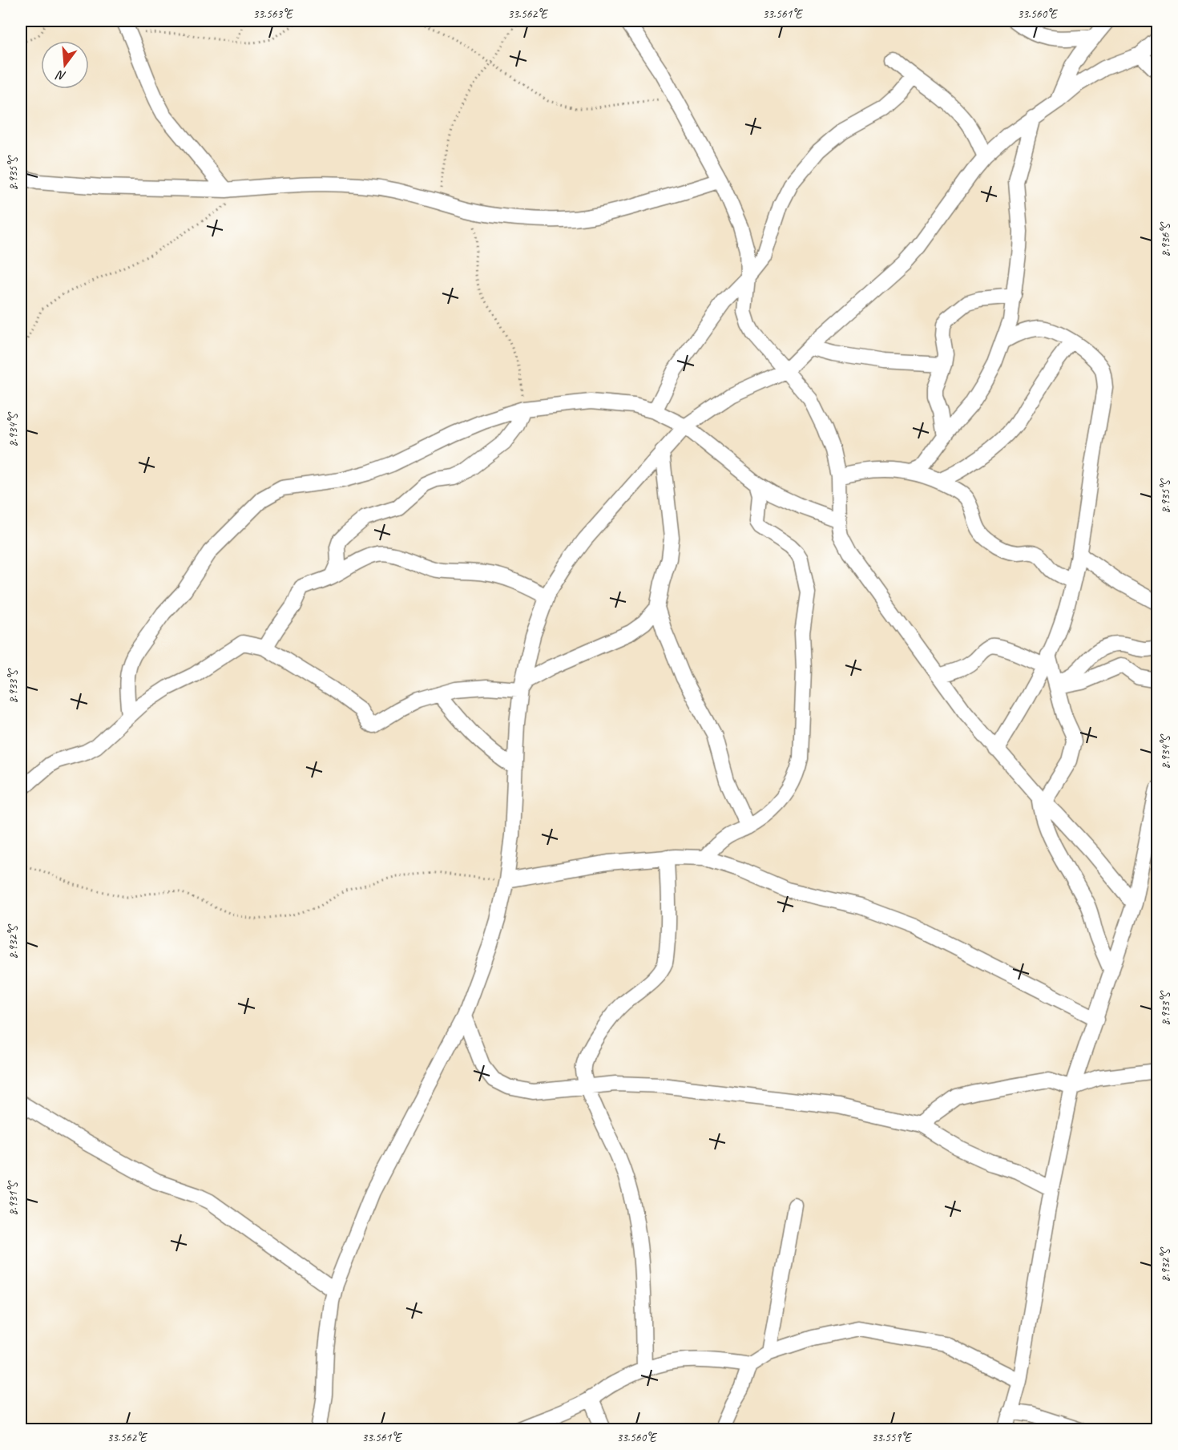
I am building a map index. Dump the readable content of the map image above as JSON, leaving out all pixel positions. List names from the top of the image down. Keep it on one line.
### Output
{"north":"bottom","coordinates":["33.563°E","33.562°E","33.561°E","33.560°E","8.935°S","8.936°S","8.934°S","8.933°S","8.932°S","8.931°S","33.559°E"]}
